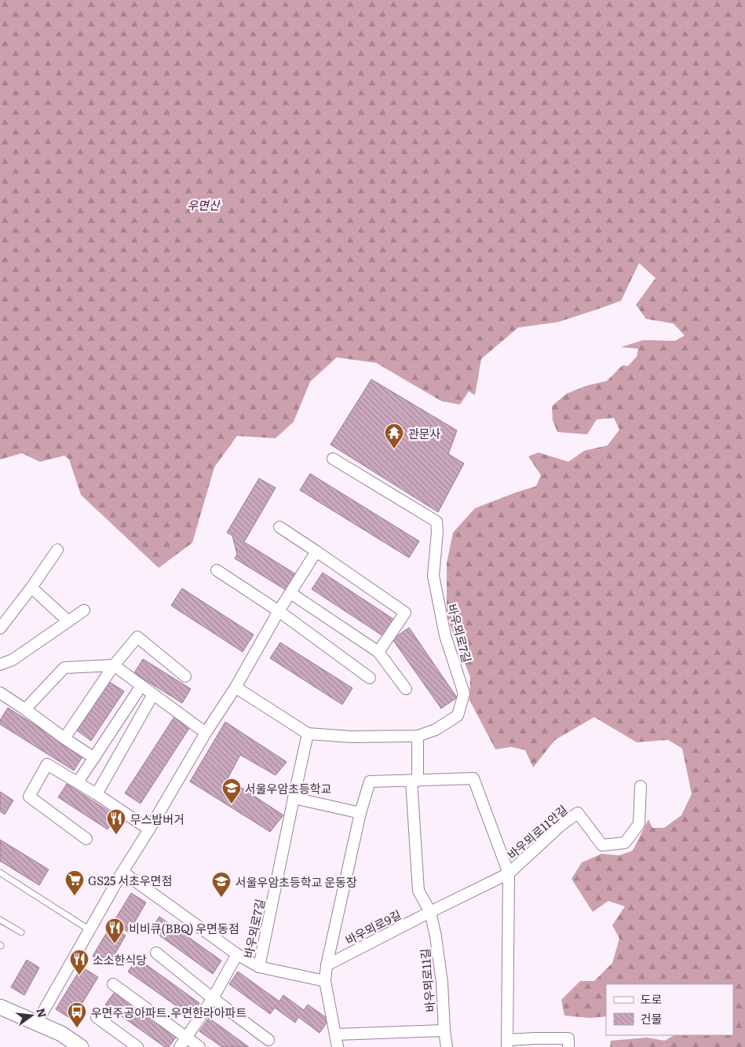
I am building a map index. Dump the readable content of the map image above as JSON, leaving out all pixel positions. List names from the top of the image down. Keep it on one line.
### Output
{"streets":{"street":["바우뫼로7길","바우뫼로11안길","바우뫼로9길","바우뫼로11길"]},"crossings":[["바우뫼로7길","바우뫼로9길"],["바우뫼로7길","바우뫼로11길"],["바우뫼로11안길","바우뫼로9길"],["바우뫼로11안길","바우뫼로11길"],["바우뫼로9길","바우뫼로11길"]],"parks":["우면산"],"places":{"temple":["관문사"],"school or university":["서울우암초등학교","서울우암초등학교 운동장"],"restaurant":["무스밥버거","비비큐(BBQ) 우면동점","소소한식당"],"supermarket":["GS25 서초우면점"],"bus stop":["우면주공아파트.우면한라아파트"]},"legend":["도로","건물"],"north":"right"}
